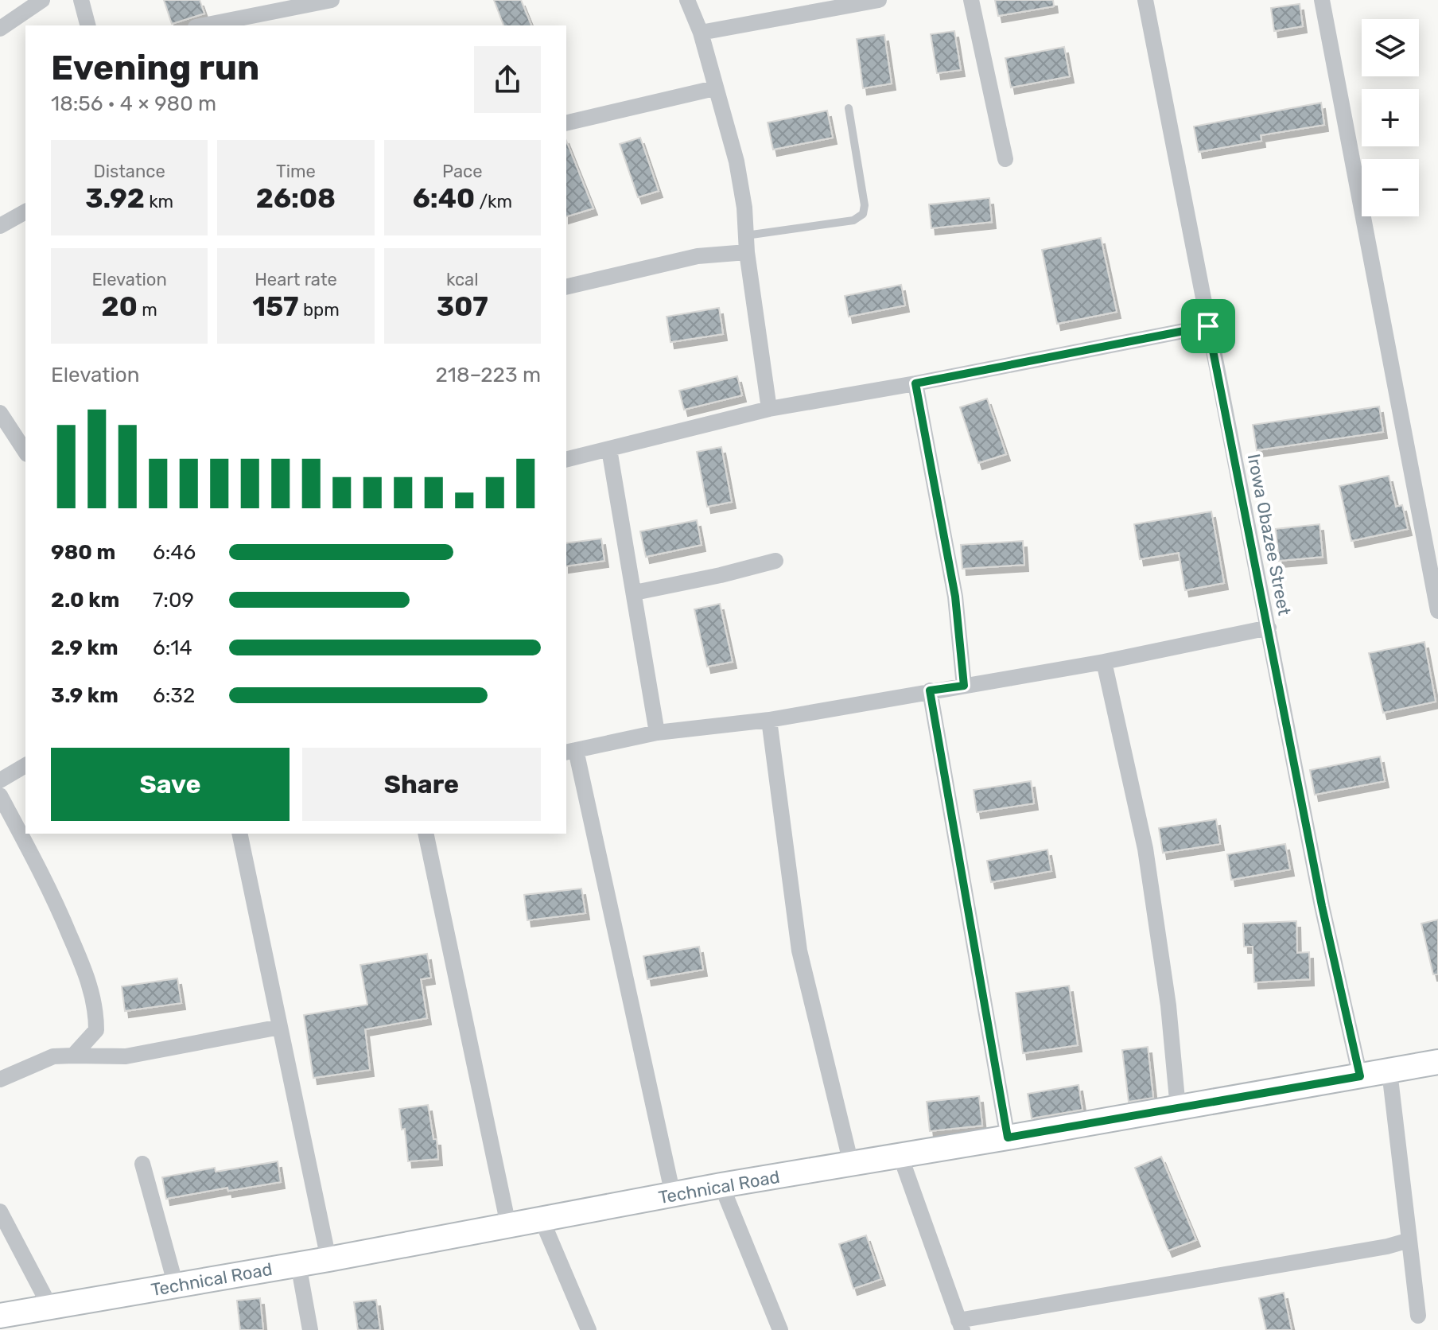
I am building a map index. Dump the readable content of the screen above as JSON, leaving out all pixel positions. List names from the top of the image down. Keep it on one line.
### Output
{"streets":{"street":["Irowa Obazee Street","Technical Road"]},"crossings":[["Irowa Obazee Street","Technical Road"]],"page":{"map_buttons":["+","−"],"heading":["Evening run","18:56 · 4 × 980 m"],"stats":[["Distance","3.92 km"],["Time","26:08"],["Pace","6:40 /km"],["Elevation","20 m"],["Heart rate","157 bpm"],["kcal","307"]],"chart":["Elevation","218–223 m"],"list":[{"name":"980 m","note":"6:46"},{"name":"2.0 km","note":"7:09"},{"name":"2.9 km","note":"6:14"},{"name":"3.9 km","note":"6:32"}],"buttons":["Save","Share"]}}
